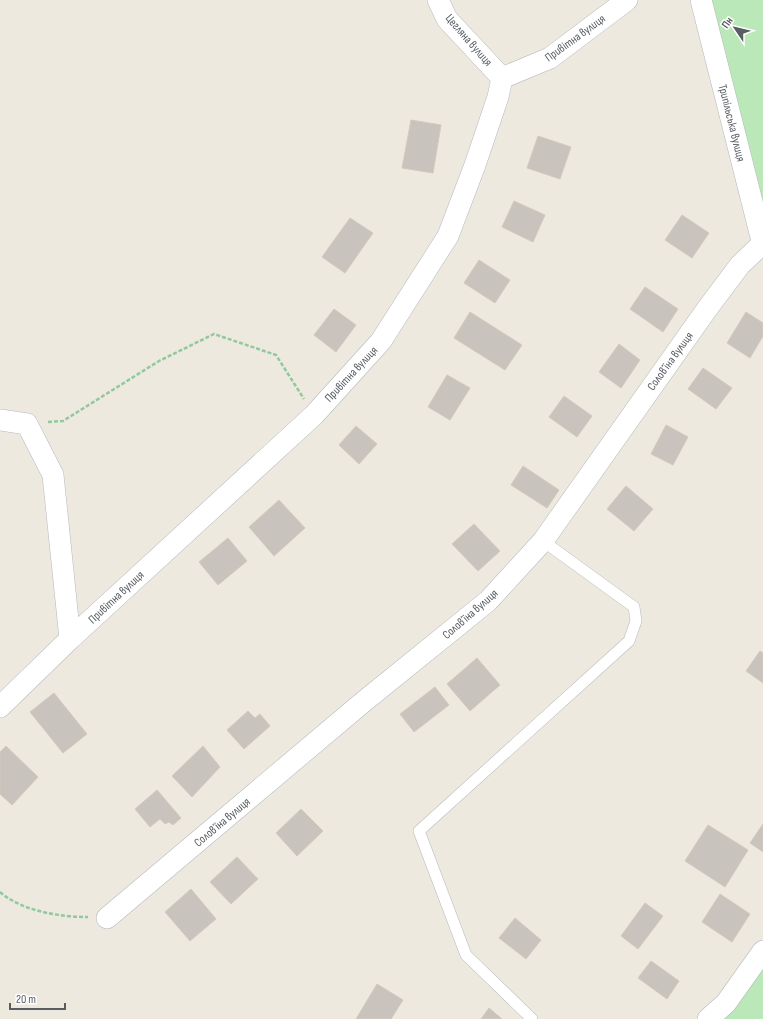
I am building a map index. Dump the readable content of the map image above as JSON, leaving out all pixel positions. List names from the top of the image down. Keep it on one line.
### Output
{"streets":{"street":["Привітна вулиця","Цегляна вулиця","Трипільська вулиця","Соловʼїна вулиця"]},"crossings":[["Привітна вулиця","Цегляна вулиця"],["Трипільська вулиця","Соловʼїна вулиця"]],"scale_bar":"20 m","north":"top left"}
